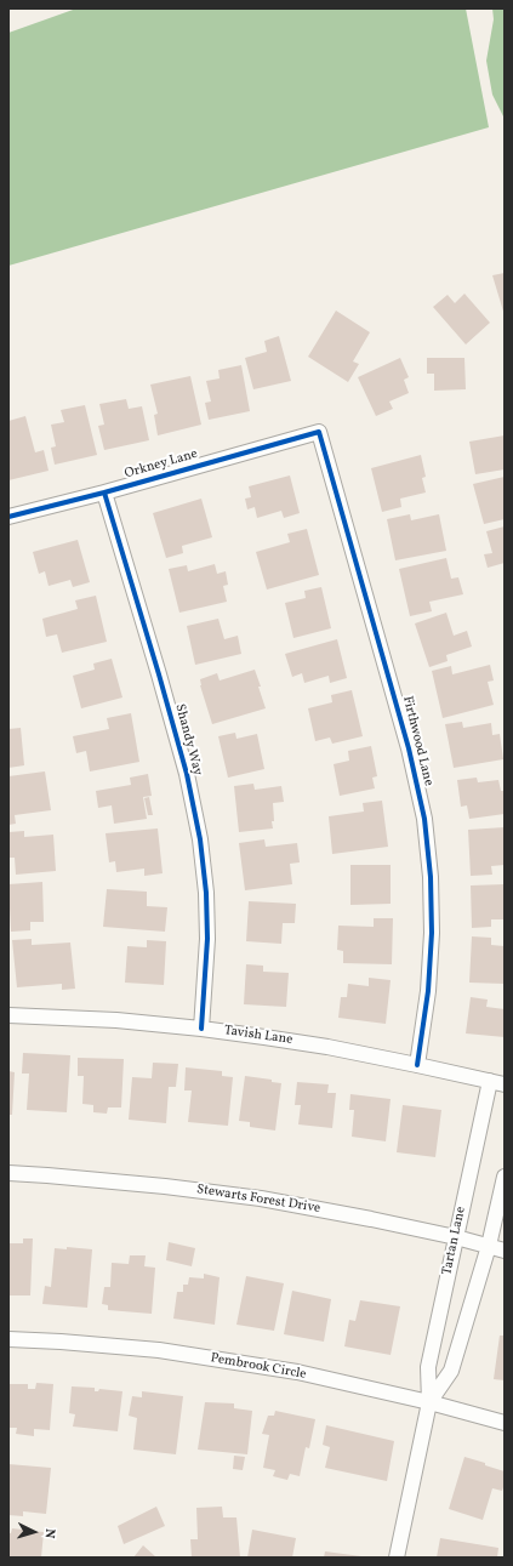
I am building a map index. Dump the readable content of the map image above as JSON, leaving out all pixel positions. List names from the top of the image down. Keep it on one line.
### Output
{"streets":{"street":["Orkney Lane","Shandy Way","Firthwood Lane","Tavish Lane","Stewarts Forest Drive","Tartan Lane","Pembrook Circle"]},"crossings":[["Orkney Lane","Shandy Way"],["Orkney Lane","Firthwood Lane"],["Shandy Way","Tavish Lane"],["Firthwood Lane","Tavish Lane"],["Tavish Lane","Tartan Lane"],["Stewarts Forest Drive","Tartan Lane"],["Tartan Lane","Pembrook Circle"]],"north":"right"}
